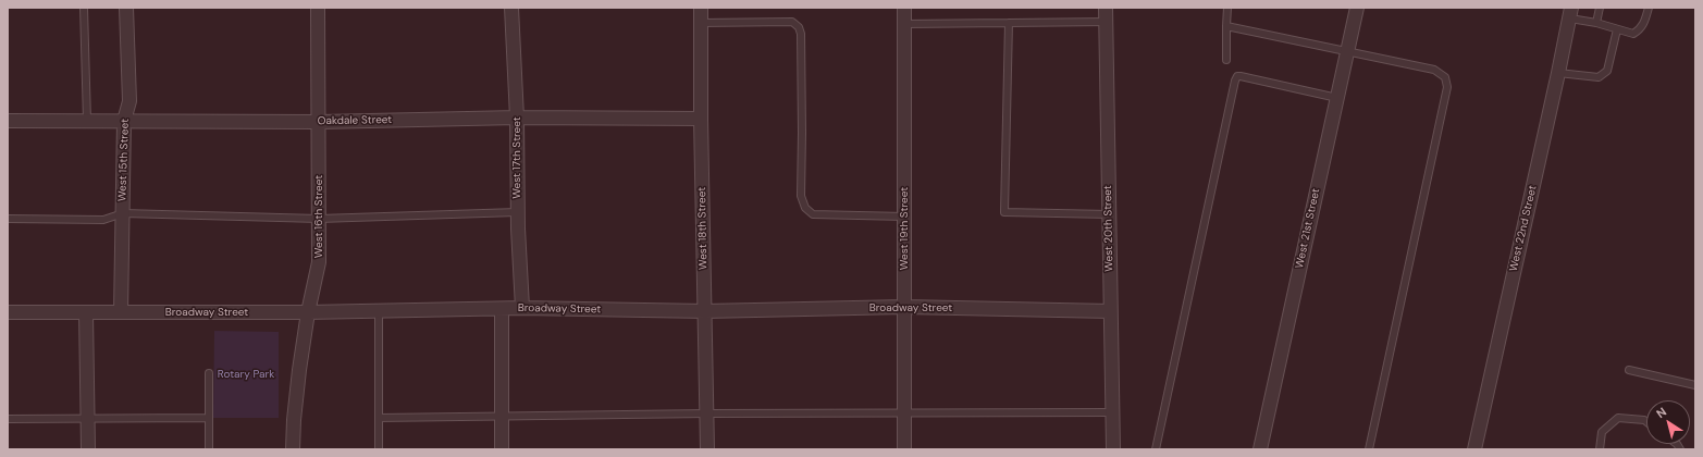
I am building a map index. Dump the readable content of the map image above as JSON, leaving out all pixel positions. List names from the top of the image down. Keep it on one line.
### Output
{"streets":{"street":["Oakdale Street","West 17th Street","West 15th Street","West 16th Street","West 18th Street","West 19th Street","West 20th Street","West 21st Street","West 22nd Street","Broadway Street"]},"crossings":[["Oakdale Street","West 17th Street"],["Oakdale Street","West 15th Street"],["Oakdale Street","West 16th Street"],["Oakdale Street","West 18th Street"],["West 17th Street","Broadway Street"],["West 15th Street","Broadway Street"],["West 16th Street","Broadway Street"],["West 18th Street","Broadway Street"],["West 19th Street","Broadway Street"],["West 20th Street","Broadway Street"]],"parks":["Rotary Park"],"north":"top left"}
